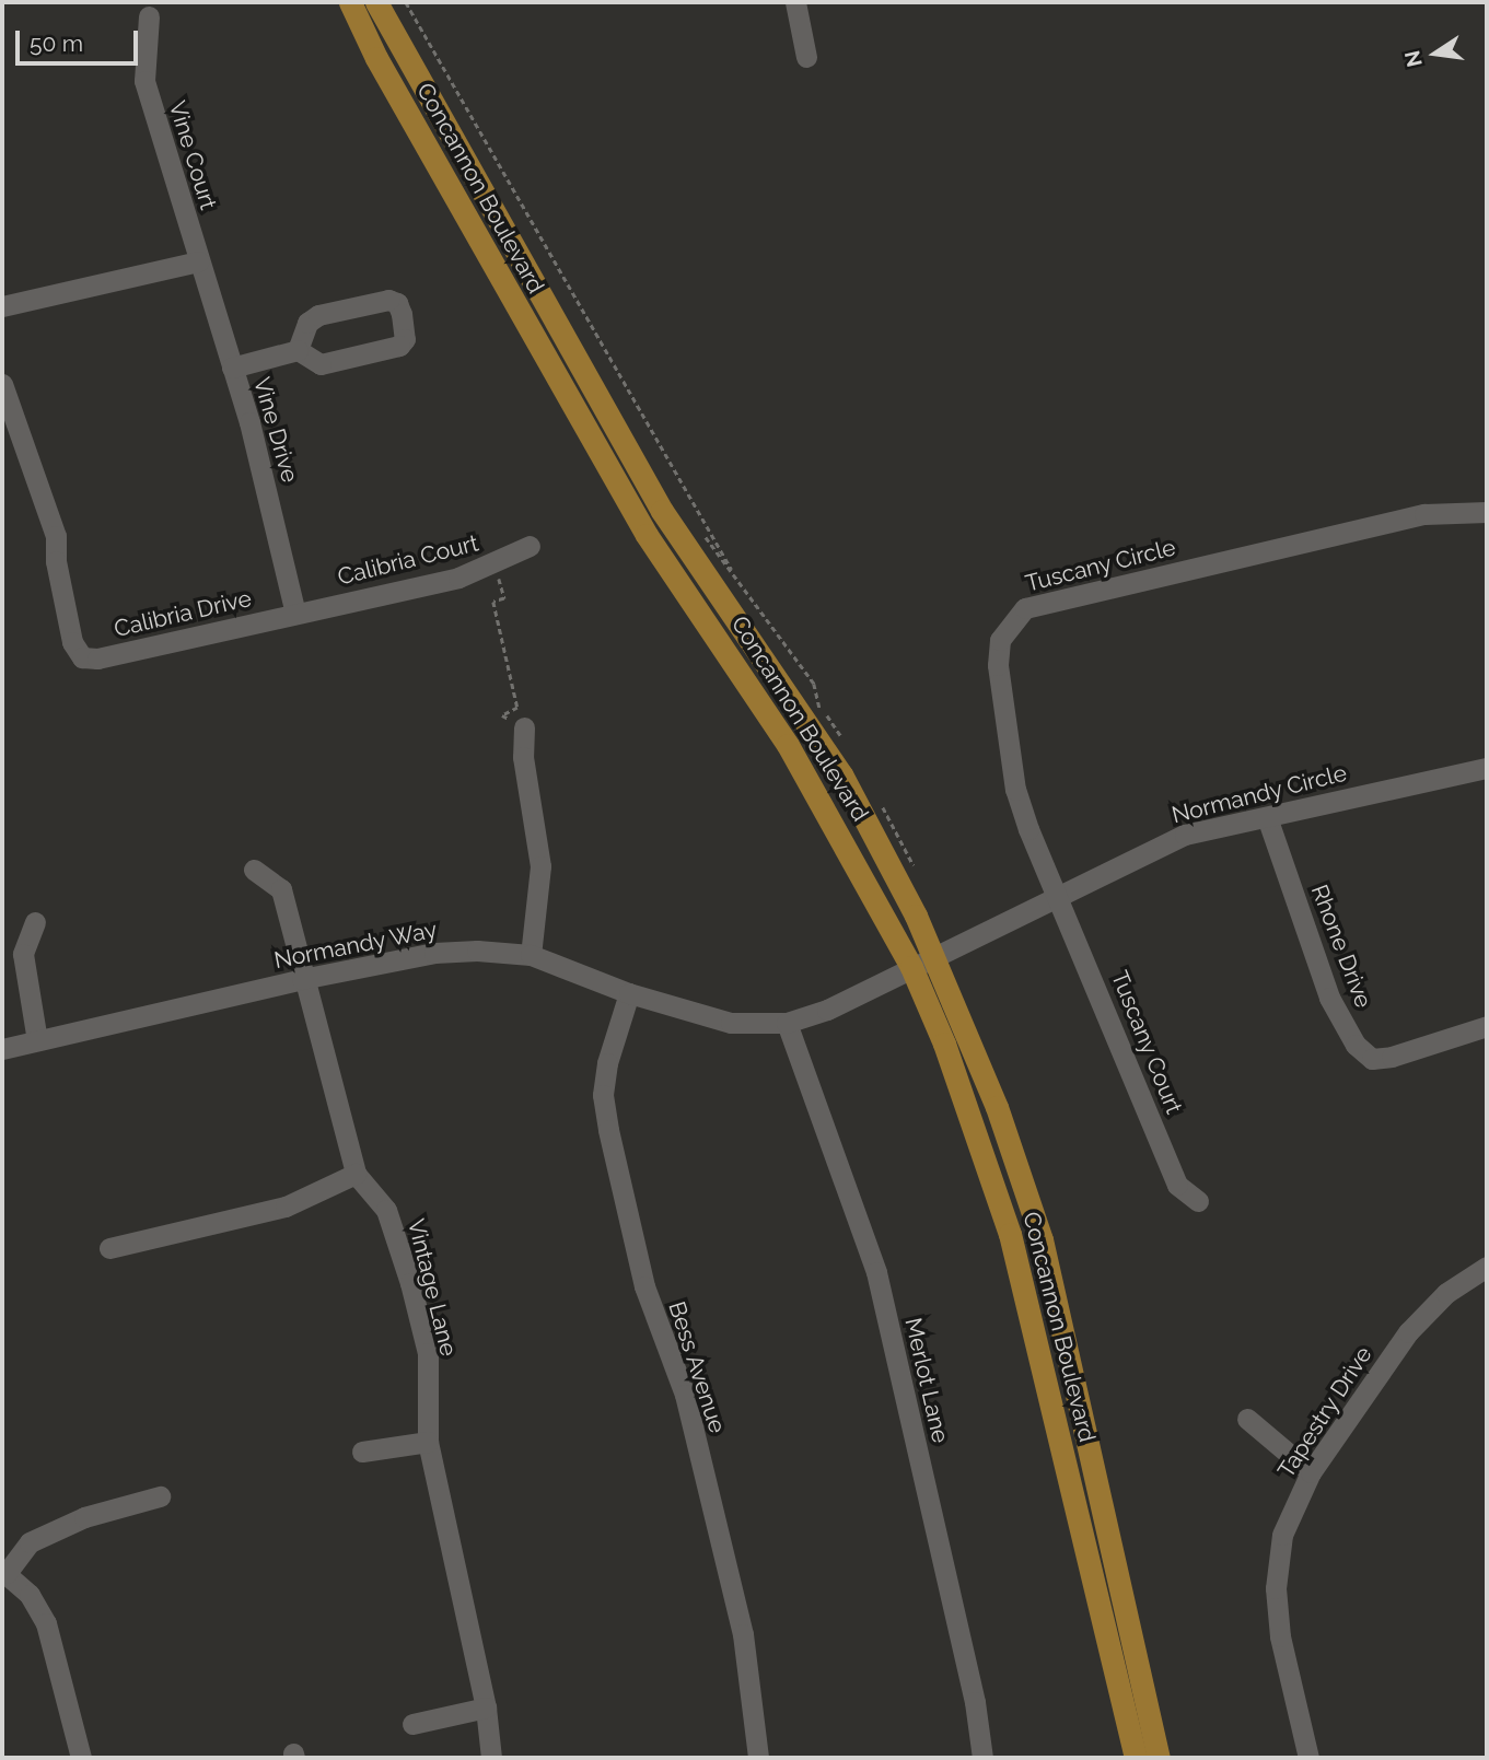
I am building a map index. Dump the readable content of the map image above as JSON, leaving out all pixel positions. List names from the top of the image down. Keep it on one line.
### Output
{"streets":{"main road":["Concannon Boulevard"],"street":["Vine Court","Vine Drive","Calibria Court","Tuscany Circle","Calibria Drive","Normandy Circle","Normandy Way","Rhone Drive","Tuscany Court","Vintage Lane","Bess Avenue","Merlot Lane","Tapestry Drive"]},"crossings":[["Vine Court","Vine Drive"],["Concannon Boulevard","Normandy Circle"],["Concannon Boulevard","Normandy Way"],["Vine Drive","Calibria Court"],["Vine Drive","Calibria Drive"],["Calibria Court","Calibria Drive"],["Tuscany Circle","Normandy Circle"],["Tuscany Circle","Tuscany Court"],["Normandy Circle","Normandy Way"],["Normandy Circle","Rhone Drive"],["Normandy Circle","Tuscany Court"],["Normandy Way","Vintage Lane"],["Normandy Way","Bess Avenue"],["Normandy Way","Merlot Lane"]],"scale_bar":"50 m","north":"left"}
